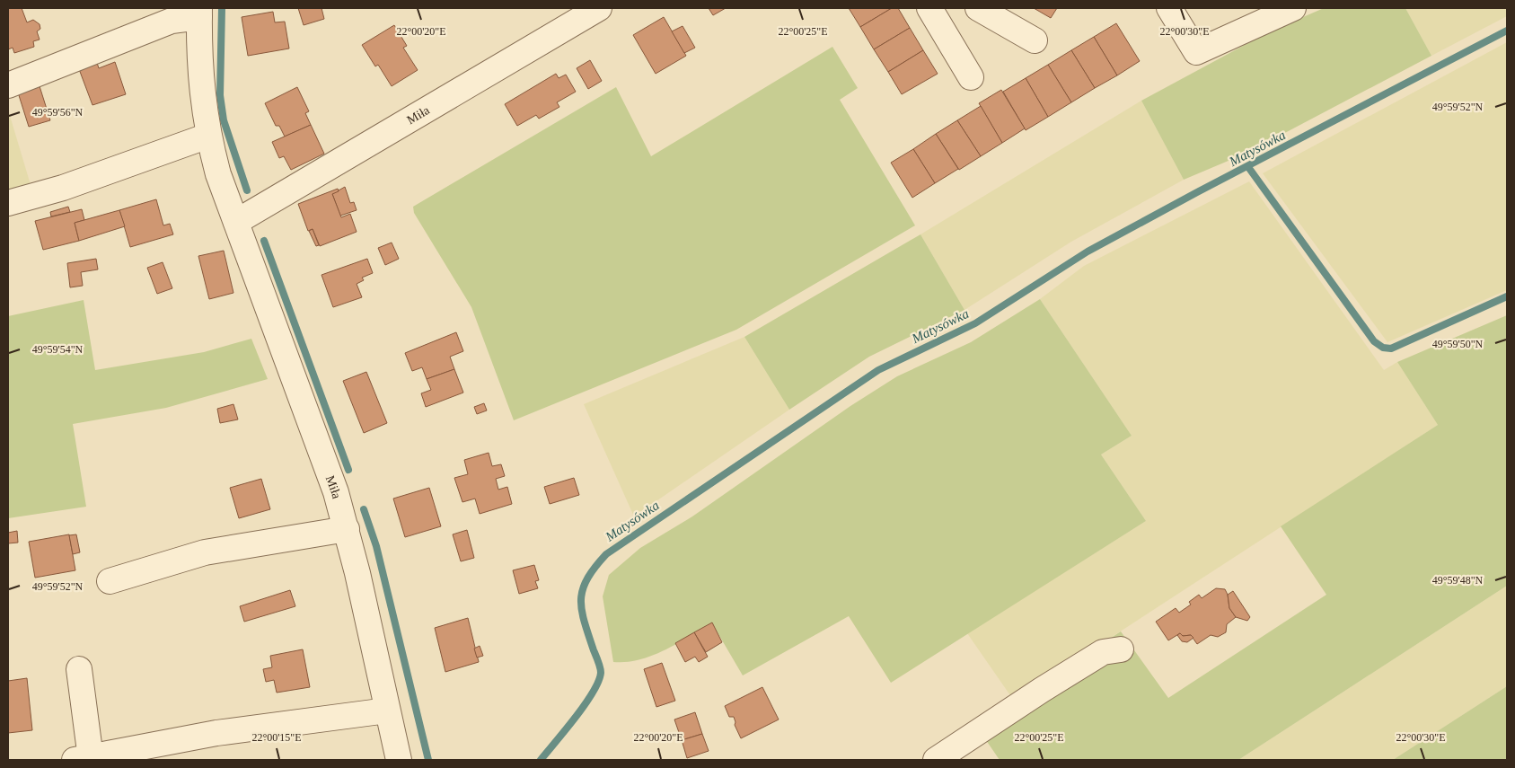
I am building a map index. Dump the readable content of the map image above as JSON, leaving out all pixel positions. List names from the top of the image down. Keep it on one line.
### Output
{"streets":{"street":["Miła"]},"water":["Matysówka"],"coordinates":["22°00'20\"E","22°00'25\"E","22°00'30\"E","49°59'52\"N","49°59'56\"N","49°59'50\"N","49°59'54\"N","49°59'48\"N","22°00'15\"E"]}
